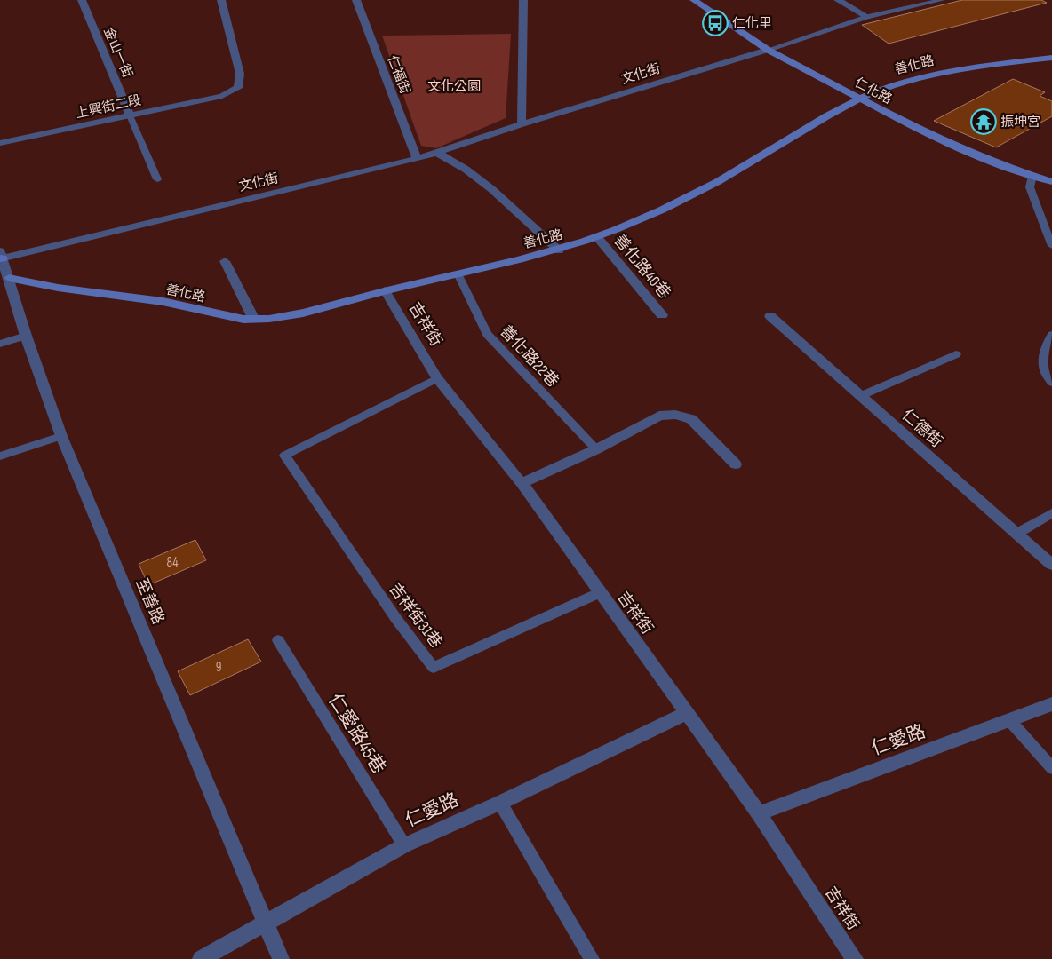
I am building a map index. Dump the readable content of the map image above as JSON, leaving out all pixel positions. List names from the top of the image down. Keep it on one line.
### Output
{"streets":{"street":["金山一街","善化路","文化街","仁福街","仁化路","上興街二段","善化路40巷","吉祥街","仁德街","至善路","仁愛路"],"lane":["善化路22巷","吉祥街31巷","仁愛路45巷"]},"crossings":[["金山一街","上興街二段"],["善化路","仁化路"],["善化路","善化路40巷"],["善化路","吉祥街"],["善化路","善化路22巷"],["善化路","至善路"],["文化街","仁福街"],["文化街","仁化路"],["文化街","至善路"],["吉祥街","吉祥街31巷"],["吉祥街","仁愛路"],["至善路","仁愛路"],["仁愛路45巷","仁愛路"]],"parks":["文化公園"],"places":{"bus stop":["仁化里"],"temple":["振坤宮"]},"house_numbers":["84","9"]}
